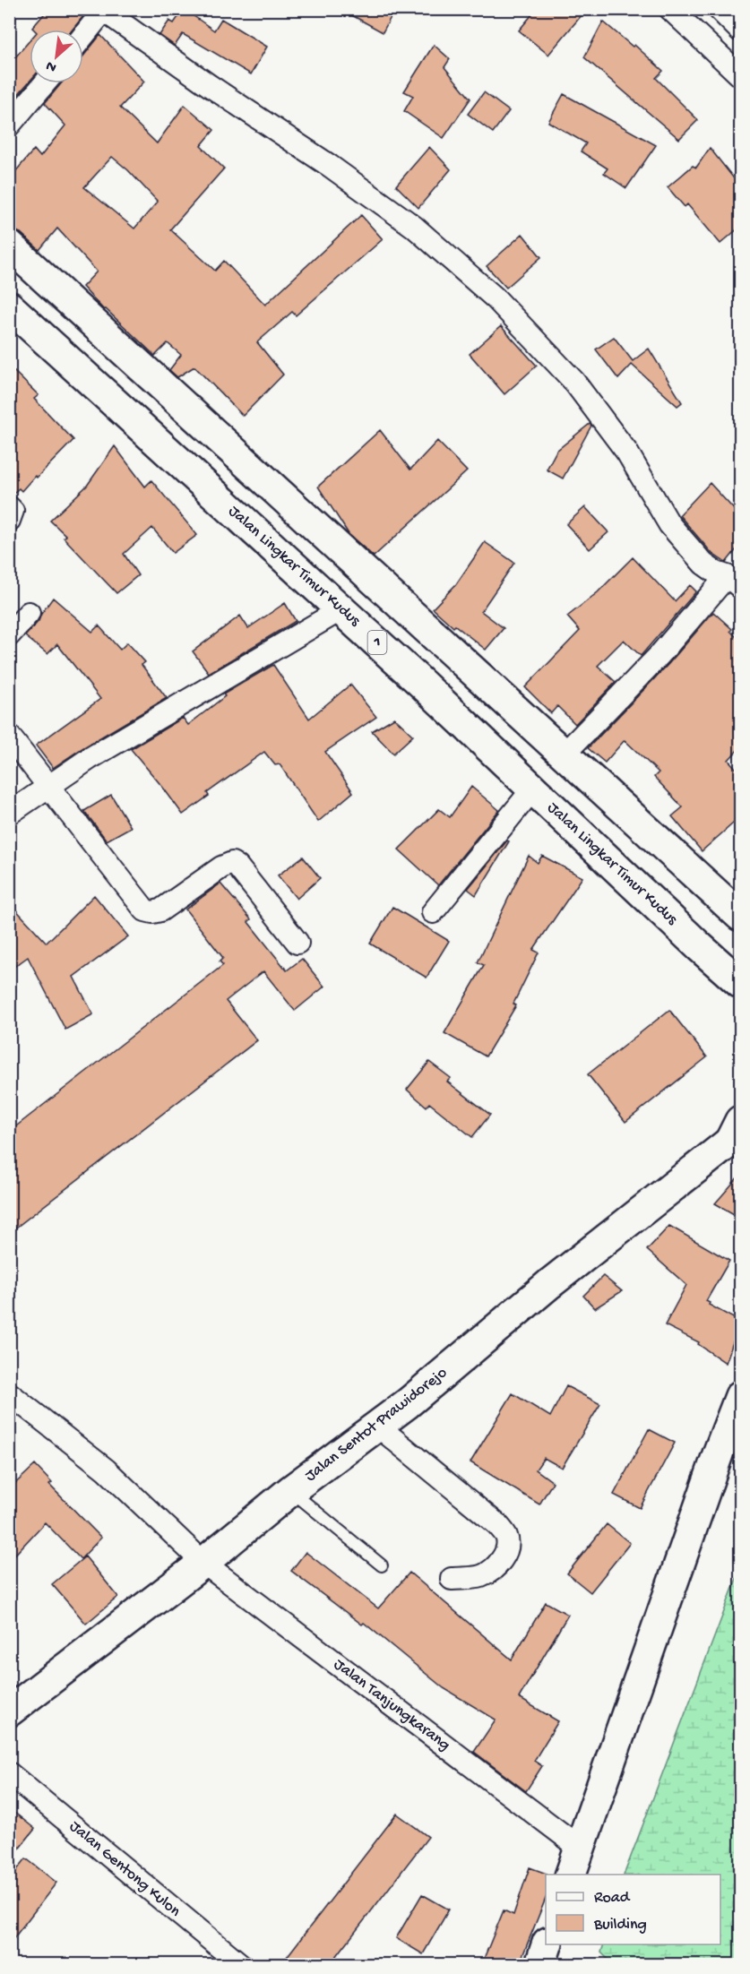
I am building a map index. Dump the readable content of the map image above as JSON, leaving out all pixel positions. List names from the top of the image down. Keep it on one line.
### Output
{"streets":{"main road":["Jalan Lingkar Timur Kudus","1","Jalan Sentot Prawidorejo"],"street":["Jalan Tanjungkarang","Jalan Gentong Kulon"]},"crossings":[["Jalan Sentot Prawidorejo","Jalan Tanjungkarang"]],"legend":["Road","Building"],"north":"bottom left"}
